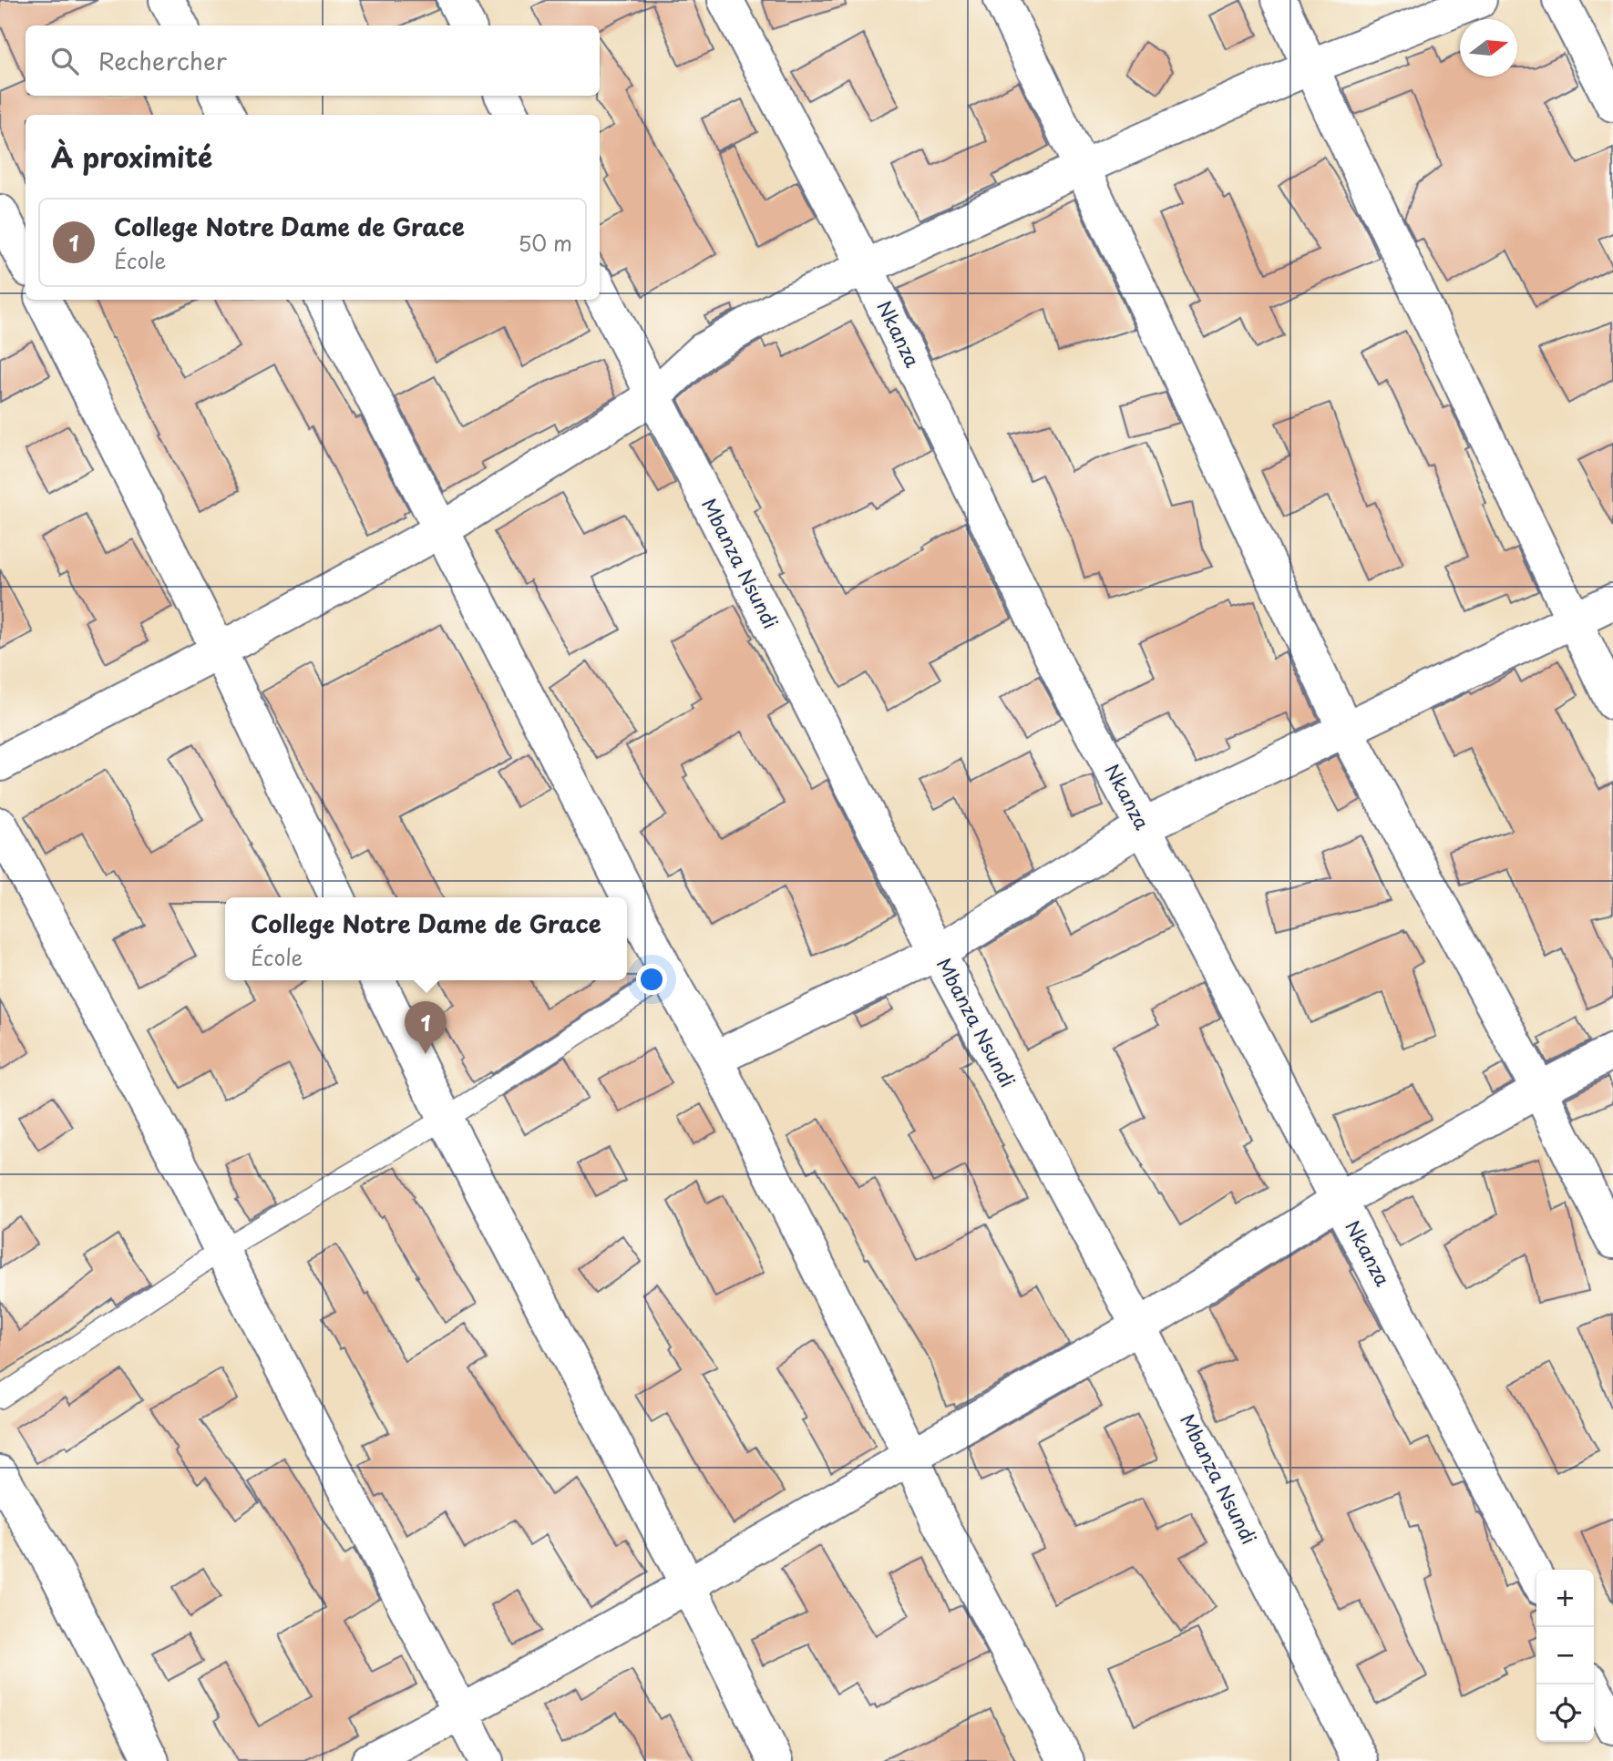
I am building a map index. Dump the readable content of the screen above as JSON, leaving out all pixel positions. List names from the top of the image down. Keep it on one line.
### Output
{"streets":{"street":["Nkanza","Mbanza Nsundi"]},"north":"right","page":{"search":"Rechercher","heading":"À proximité","list":[{"mark":"1","name":"College Notre Dame de Grace","note":"École","value":"50 m"}],"popup":["College Notre Dame de Grace","École"],"pins":"1","map_buttons":["+","−"]}}
